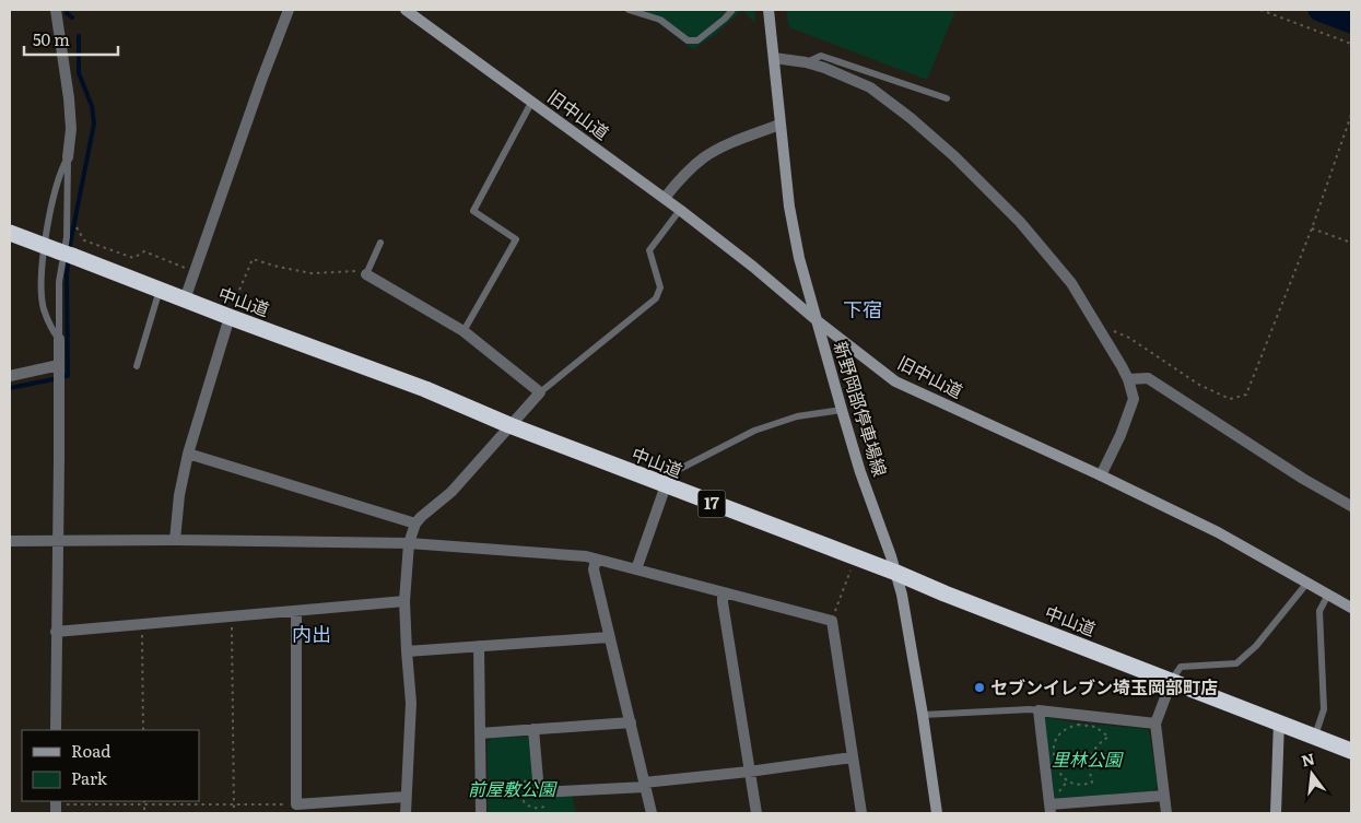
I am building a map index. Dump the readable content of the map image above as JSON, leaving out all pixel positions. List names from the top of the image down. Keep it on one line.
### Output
{"streets":{"highway":["中山道","17"],"street":["旧中山道","新野岡部停車場線"]},"crossings":[["旧中山道","新野岡部停車場線"],["中山道","新野岡部停車場線"]],"districts":["下宿","内出"],"parks":["里林公園","前屋敷公園"],"places":["セブンイレブン埼玉岡部町店"],"legend":["Road","Park"],"scale_bar":"50 m","north":"top"}
